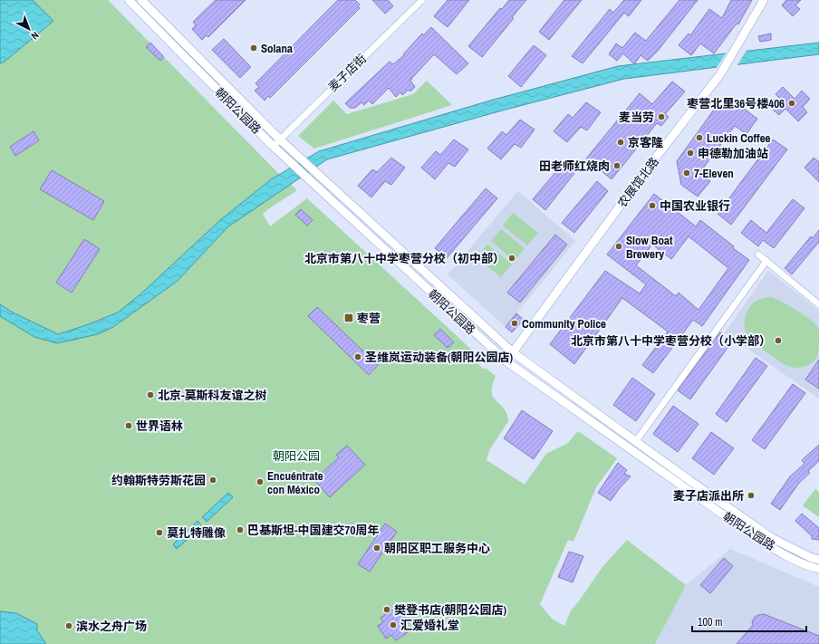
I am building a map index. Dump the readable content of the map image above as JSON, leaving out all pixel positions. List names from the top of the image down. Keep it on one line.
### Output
{"streets":{"main road":["朝阳公园路","农展馆北路"],"street":["麦子店街"]},"crossings":[["麦子店街","朝阳公园路"],["朝阳公园路","农展馆北路"]],"parks":["朝阳公园"],"places":{"other":["Solana","枣营北里36号楼406","麦当劳","Luckin Coffee","京客隆","申德勒加油站","田老师红烧肉","7-Eleven","中国农业银行","Slow Boat Brewery","北京市第八十中学枣营分校（初中部）","Community Police","北京市第八十中学枣营分校（小学部）","圣维岚运动装备(朝阳公园店)","北京-莫斯科友谊之树","世界语林","约翰斯特劳斯花园","Encuéntrate con México","麦子店派出所","巴基斯坦-中国建交70周年","莫扎特雕像","朝阳区职工服务中心","樊登书店(朝阳公园店)","汇爱婚礼堂","滨水之舟广场"],"transit":["枣营"]},"scale_bar":"100 m","north":"bottom right"}
